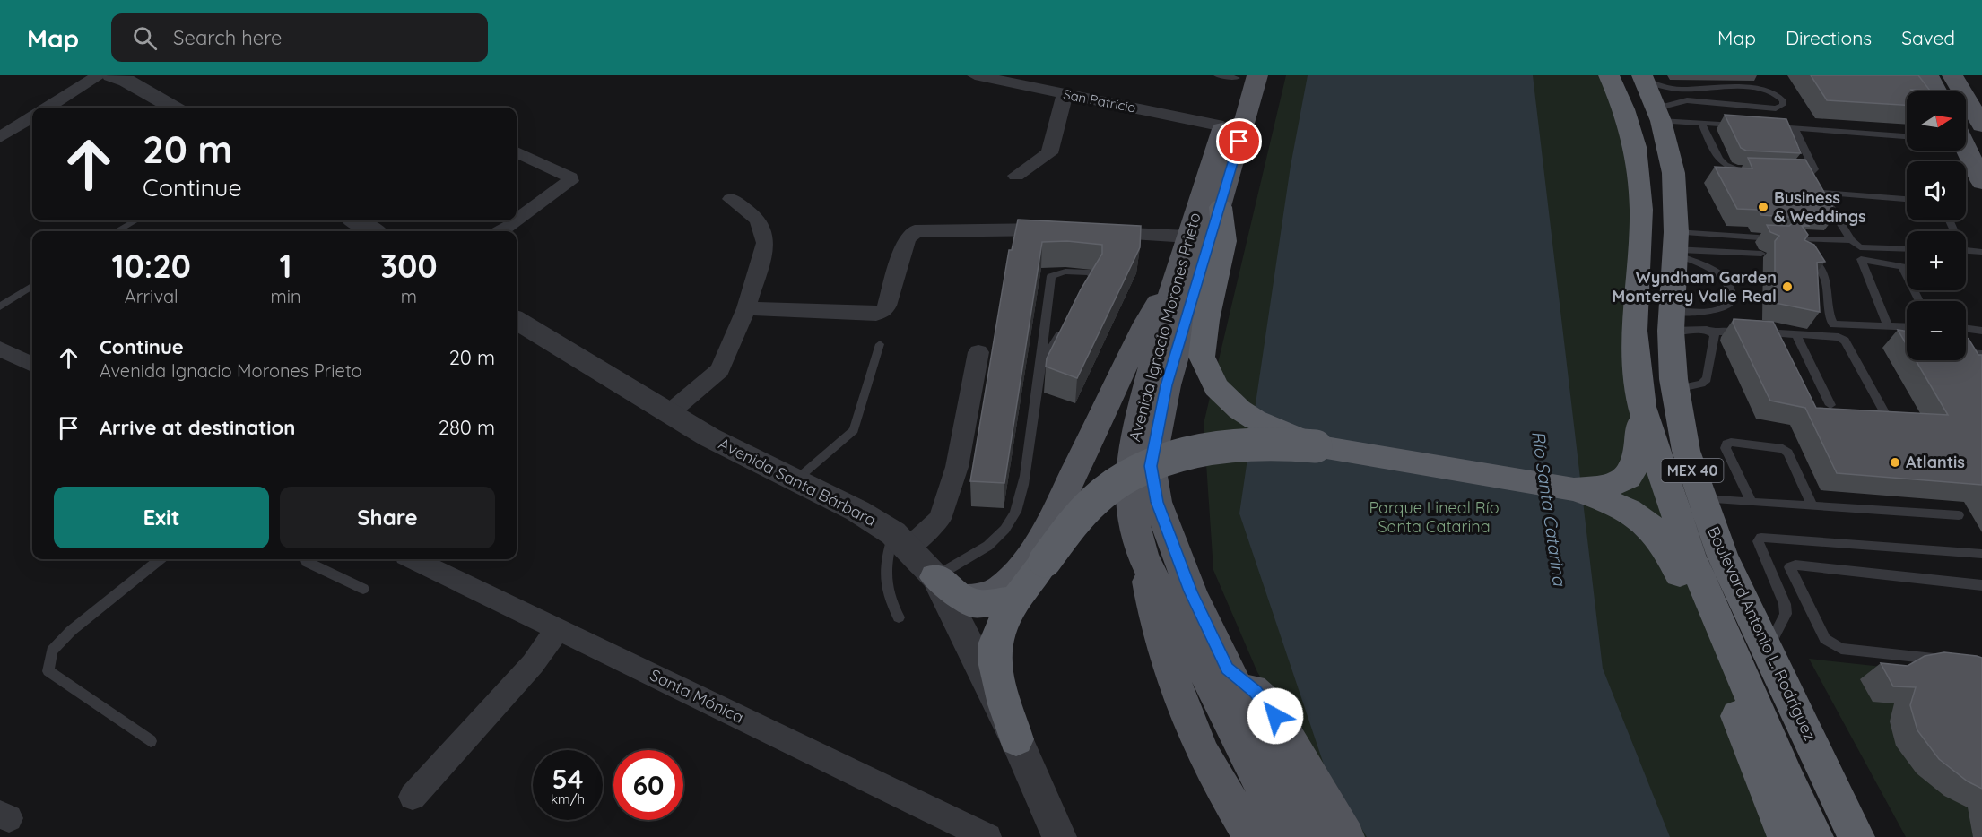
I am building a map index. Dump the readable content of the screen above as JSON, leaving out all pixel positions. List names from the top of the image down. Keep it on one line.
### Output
{"streets":{"highway":["MEX 40","Boulevard Antonio L. Rodríguez"],"main road":["Avenida Ignacio Morones Prieto"],"street":["San Patricio","Avenida Santa Bárbara","Santa Mónica"]},"crossings":[["San Patricio","Avenida Ignacio Morones Prieto"]],"water":["Río Santa Catarina"],"parks":["Parque Lineal Río Santa Catarina"],"places":["Business & Weddings","Wyndham Garden Monterrey Valle Real","Atlantis"],"north":"right","page":{"header":"Map","search":"Search here","nav":["Map","Directions","Saved"],"map_buttons":["+","−"],"turn":["20 m","Continue"],"eta":["10:20","Arrival","1","min","300","m"],"list":[{"name":"Continue","note":"Avenida Ignacio Morones Prieto","value":"20 m"},{"name":"Arrive at destination","value":"280 m"}],"buttons":["Exit","Share"],"speed":"54 km/h","limit":"60"}}
